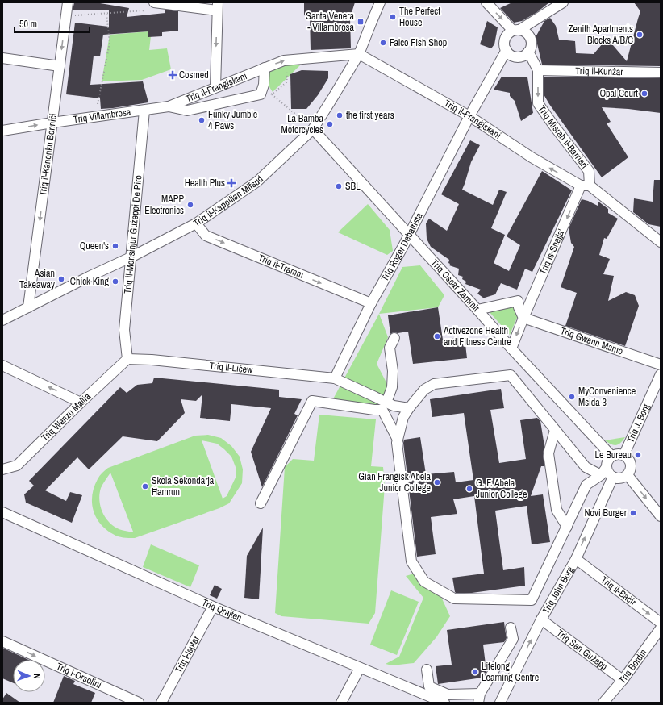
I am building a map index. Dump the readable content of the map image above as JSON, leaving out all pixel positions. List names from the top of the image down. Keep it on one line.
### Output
{"streets":{"street":["Triq il-Kunżar","Triq il-Franġiskani","Triq Villambrosa","Triq Misraħ il-Barrieri","Triq il-Kanonku Bonniċi","Triq il-Kappillan Mifsud","Triq il-Monsinjur Ġużeppi De Piro","Triq Roger Debattista","Triq is-Snajja'","Triq it-Tramm","Triq Oscar Zammit","Triq Ġwann Mamo","Triq il-Liċew","Triq Wenzu Mallia","Triq J. Borg","Triq John Borg","Triq il-Baċir","Triq Qrajten","Triq San Ġużepp","Triq l-Isptar","Triq Bordin","Triq l-Orsolini"]},"crossings":[["Triq il-Kunżar","Triq Misraħ il-Barrieri"],["Triq il-Franġiskani","Triq Villambrosa"],["Triq il-Franġiskani","Triq Misraħ il-Barrieri"],["Triq il-Franġiskani","Triq il-Kappillan Mifsud"],["Triq il-Franġiskani","Triq il-Monsinjur Ġużeppi De Piro"],["Triq il-Franġiskani","Triq Roger Debattista"],["Triq il-Franġiskani","Triq is-Snajja'"],["Triq Villambrosa","Triq il-Kanonku Bonniċi"],["Triq Villambrosa","Triq il-Monsinjur Ġużeppi De Piro"],["Triq Misraħ il-Barrieri","Triq is-Snajja'"],["Triq il-Kanonku Bonniċi","Triq il-Kappillan Mifsud"],["Triq il-Kappillan Mifsud","Triq il-Monsinjur Ġużeppi De Piro"],["Triq il-Kappillan Mifsud","Triq it-Tramm"],["Triq il-Kappillan Mifsud","Triq Oscar Zammit"],["Triq il-Monsinjur Ġużeppi De Piro","Triq il-Liċew"],["Triq il-Monsinjur Ġużeppi De Piro","Triq Wenzu Mallia"],["Triq Roger Debattista","Triq it-Tramm"],["Triq Roger Debattista","Triq Oscar Zammit"],["Triq Roger Debattista","Triq il-Liċew"],["Triq is-Snajja'","Triq Oscar Zammit"],["Triq is-Snajja'","Triq Ġwann Mamo"],["Triq Oscar Zammit","Triq J. Borg"],["Triq Oscar Zammit","Triq John Borg"],["Triq il-Liċew","Triq Wenzu Mallia"],["Triq J. Borg","Triq John Borg"],["Triq John Borg","Triq il-Baċir"],["Triq John Borg","Triq San Ġużepp"],["Triq Qrajten","Triq l-Isptar"],["Triq San Ġużepp","Triq Bordin"]],"one_way":["Triq Misraħ il-Barrieri","Triq il-Kanonku Bonniċi","Triq is-Snajja'","Triq it-Tramm","Triq il-Baċir","Triq l-Orsolini"],"places":{"other":["The Perfect House","Zenith Apartments Blocks A/B/C","Falco Fish Shop","Opal Court","the first years","Funky Jumble 4 Paws","La Bamba Motorcycles","SBL","MAPP Electronics","Queen's","Asian Takeaway","Chick King","Activezone Health and Fitness Centre","MyConvenience Msida 3","Le Bureau","Gian Franġisk Abela Junior College","Skola Sekondarja Ħamrun","G. F. Abela Junior College","Novi Burger","Lifelong Learning Centre"],"transit":["Santa Venera - Villambrosa"],"health":["Cosmed","Health Plus"]},"scale_bar":"50 m","north":"right"}
